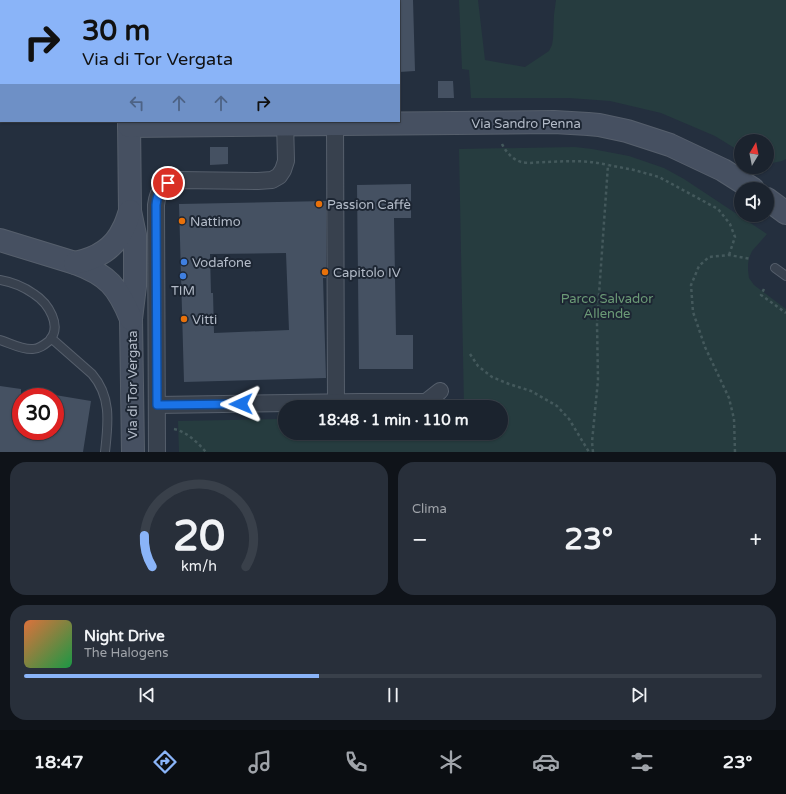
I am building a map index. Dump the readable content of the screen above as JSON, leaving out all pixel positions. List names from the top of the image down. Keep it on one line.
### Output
{"streets":{"street":["Via Sandro Penna","Via di Tor Vergata"]},"crossings":[["Via Sandro Penna","Via di Tor Vergata"]],"parks":["Parco Salvador Allende"],"places":["Passion Caffè","Nattimo","Vodafone","Capitolo IV","TIM","Vitti"],"north":"top","page":{"turn":["30 m","Via di Tor Vergata"],"limit":"30","trip":"18:48 · 1 min · 110 m","tile":"Clima","heat":["−","23°","+"],"song":["Night Drive","The Halogens"],"tabs":["18:47","23°"],"gauge":["20","km/h"]}}
